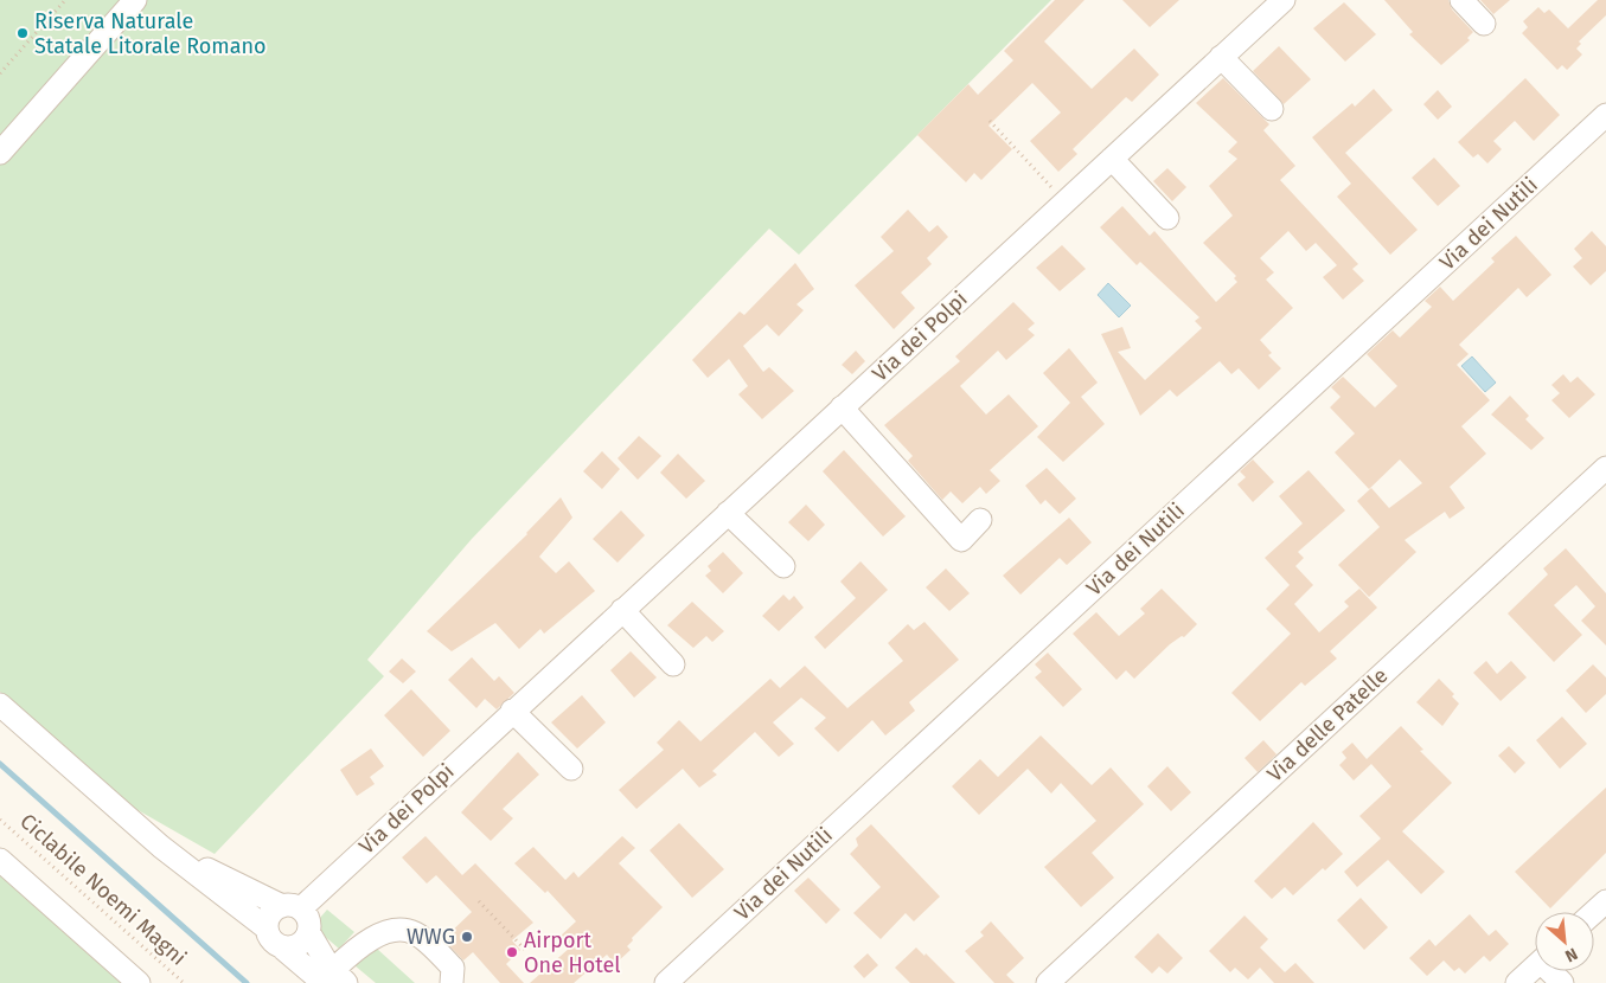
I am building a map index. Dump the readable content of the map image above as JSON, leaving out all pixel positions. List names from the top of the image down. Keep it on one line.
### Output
{"streets":{"street":["Via dei Nutili","Via dei Polpi","Via delle Patelle"],"path":["Ciclabile Noemi Magni"]},"places":["Riserva Naturale Statale Litorale Romano","WWG","Airport One Hotel"],"north":"bottom right"}
